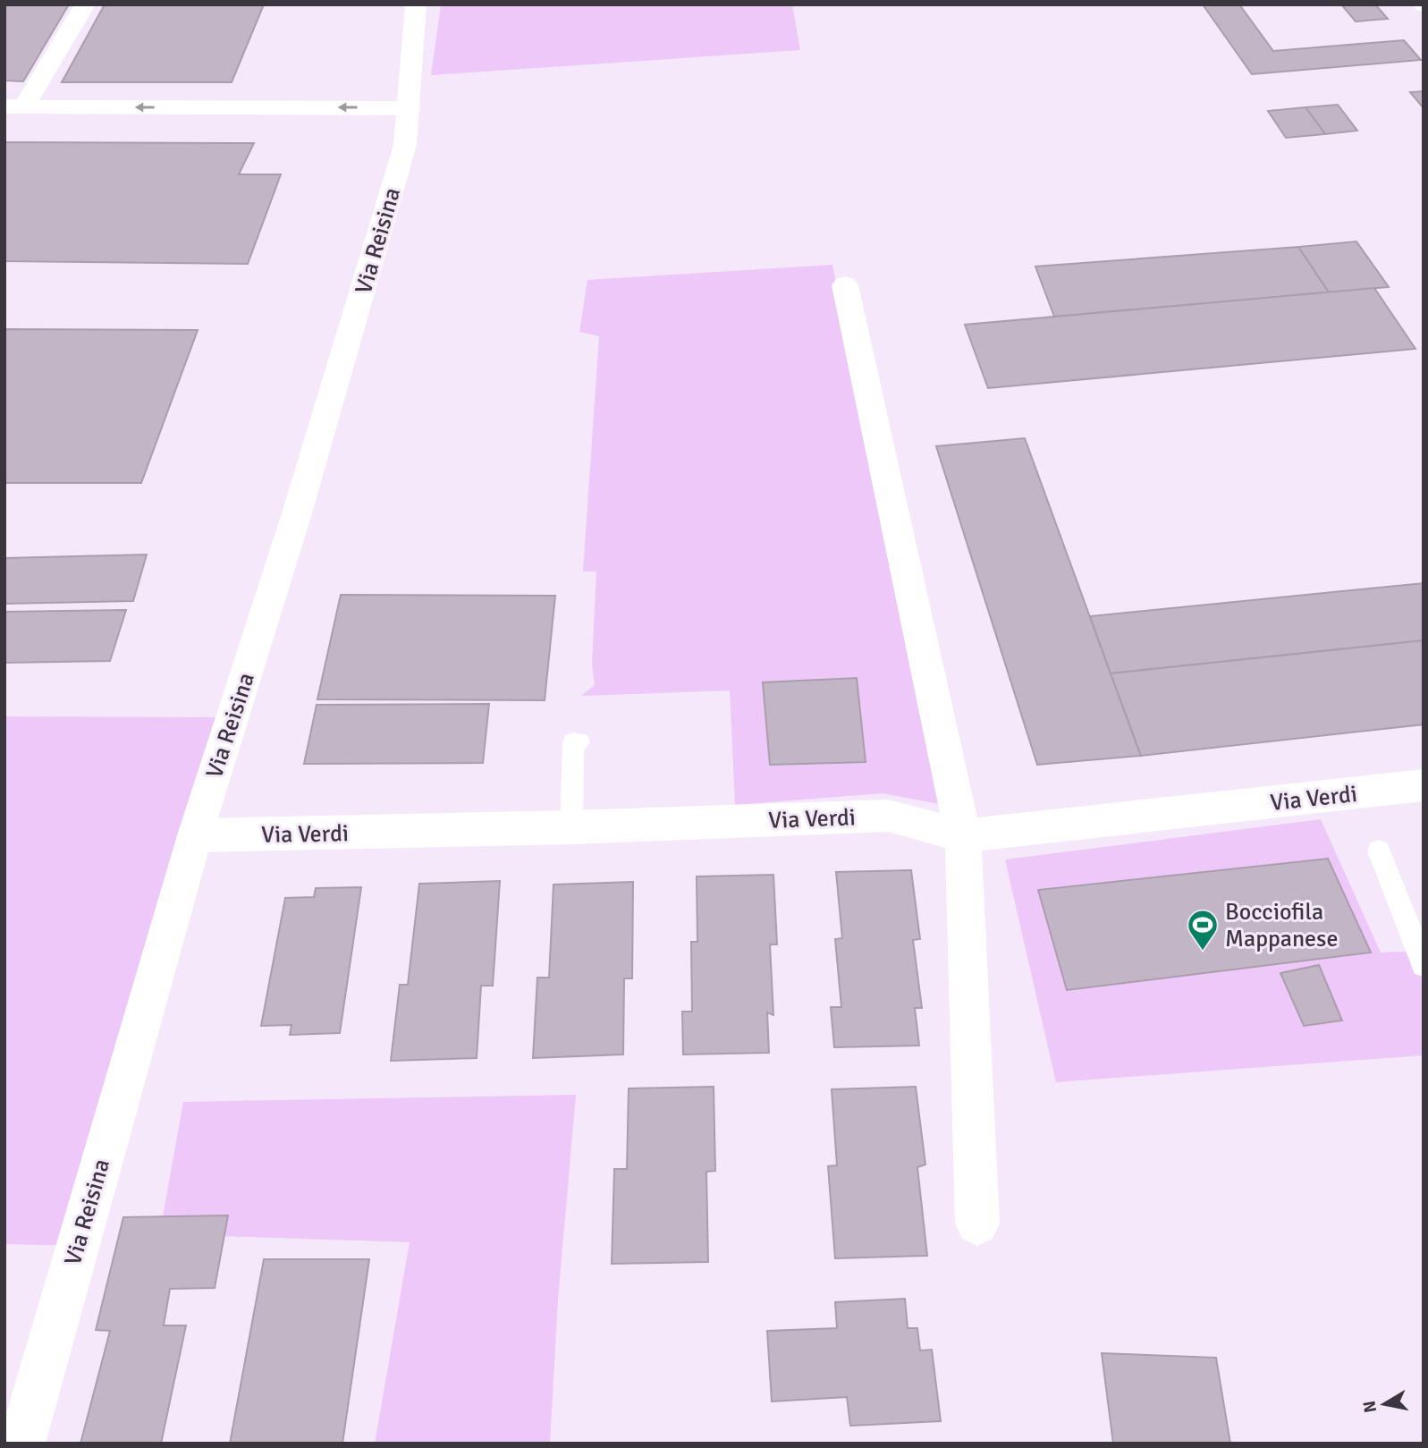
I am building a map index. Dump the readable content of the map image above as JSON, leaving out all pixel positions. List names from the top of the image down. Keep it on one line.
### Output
{"streets":{"street":["Via Reisina","Via Verdi"]},"crossings":[["Via Reisina","Via Verdi"]],"places":{"sports":["Bocciofila Mappanese"]},"north":"left"}
